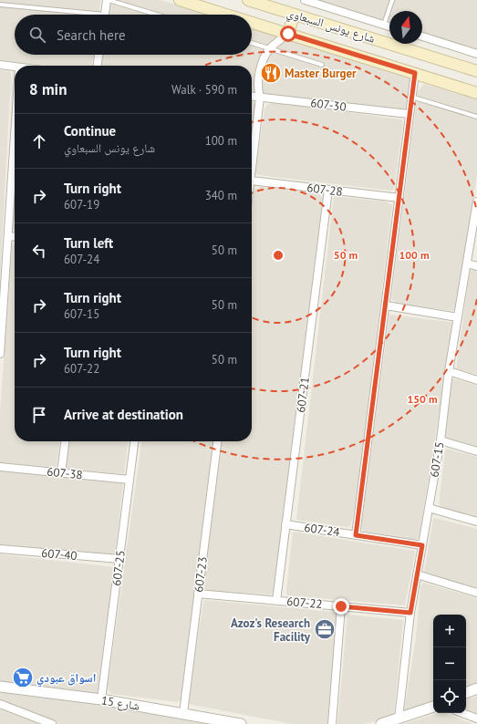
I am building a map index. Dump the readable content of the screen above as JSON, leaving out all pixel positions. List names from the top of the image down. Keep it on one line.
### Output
{"streets":{"main road":["شارع يونس السبعاوي"],"street":["607-30","607-28","607-21","607-15","607-38","607-24","607-40","607-25","607-23","607-22","شارع 15"]},"crossings":[["607-28","607-21"],["607-21","607-24"],["607-21","607-22"],["607-15","607-24"],["607-15","607-22"],["607-38","607-25"],["607-40","607-25"],["607-25","شارع 15"],["607-23","607-22"],["607-23","شارع 15"]],"places":{"restaurant":["Master Burger"],"office":["Azoz's Research Facility"],"supermarket":["اسواق عبودي"]},"north":"top","page":{"search":"Search here","heading":["8 min","Walk · 590 m"],"list":[["Continue","شارع يونس السبعاوي","100 m"],["Turn right","607-19","340 m"],["Turn left","607-24","50 m"],["Turn right","607-15","50 m"],["Turn right","607-22","50 m"],"Arrive at destination"],"map_buttons":["+","−"]},"rings":["50 m","100 m","150 m"]}
